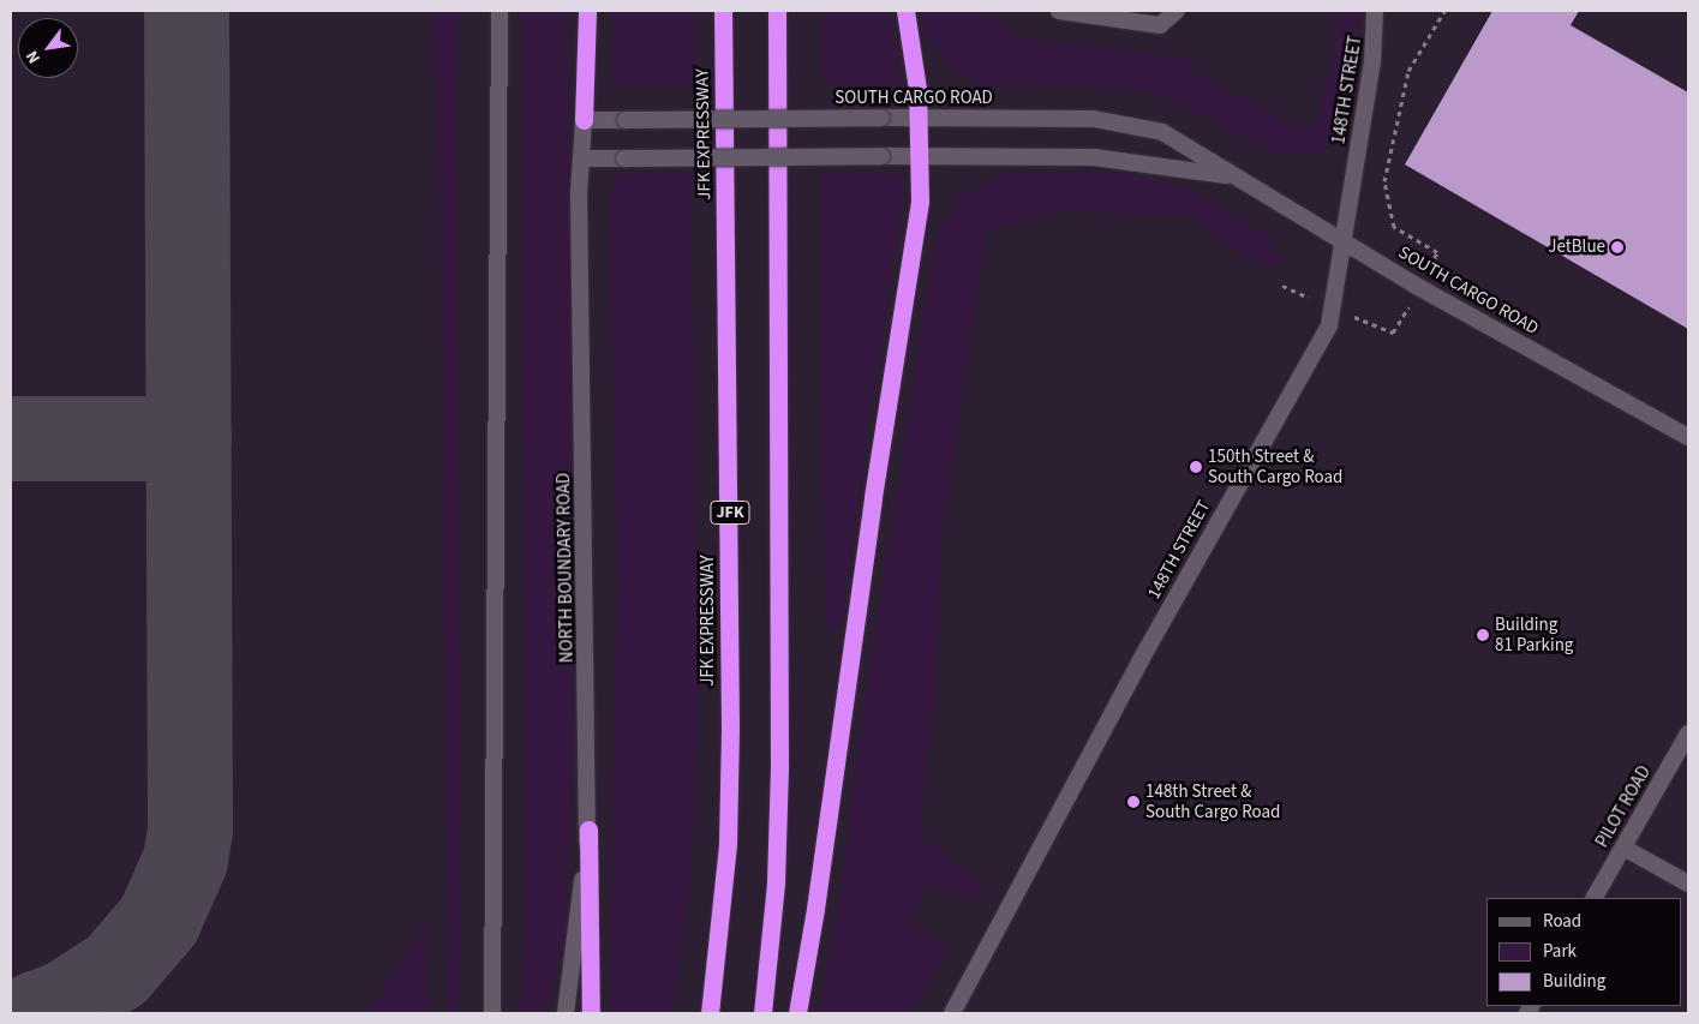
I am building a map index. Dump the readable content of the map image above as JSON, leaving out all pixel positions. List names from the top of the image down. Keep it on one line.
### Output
{"streets":{"highway":["JFK EXPRESSWAY","JFK"],"street":["148TH STREET","SOUTH CARGO ROAD","NORTH BOUNDARY ROAD","PILOT ROAD"]},"crossings":[["148TH STREET","SOUTH CARGO ROAD"],["SOUTH CARGO ROAD","NORTH BOUNDARY ROAD"]],"places":["JetBlue","150th Street & South Cargo Road","Building 81 Parking","148th Street & South Cargo Road"],"legend":["Road","Park","Building"],"north":"bottom left"}
